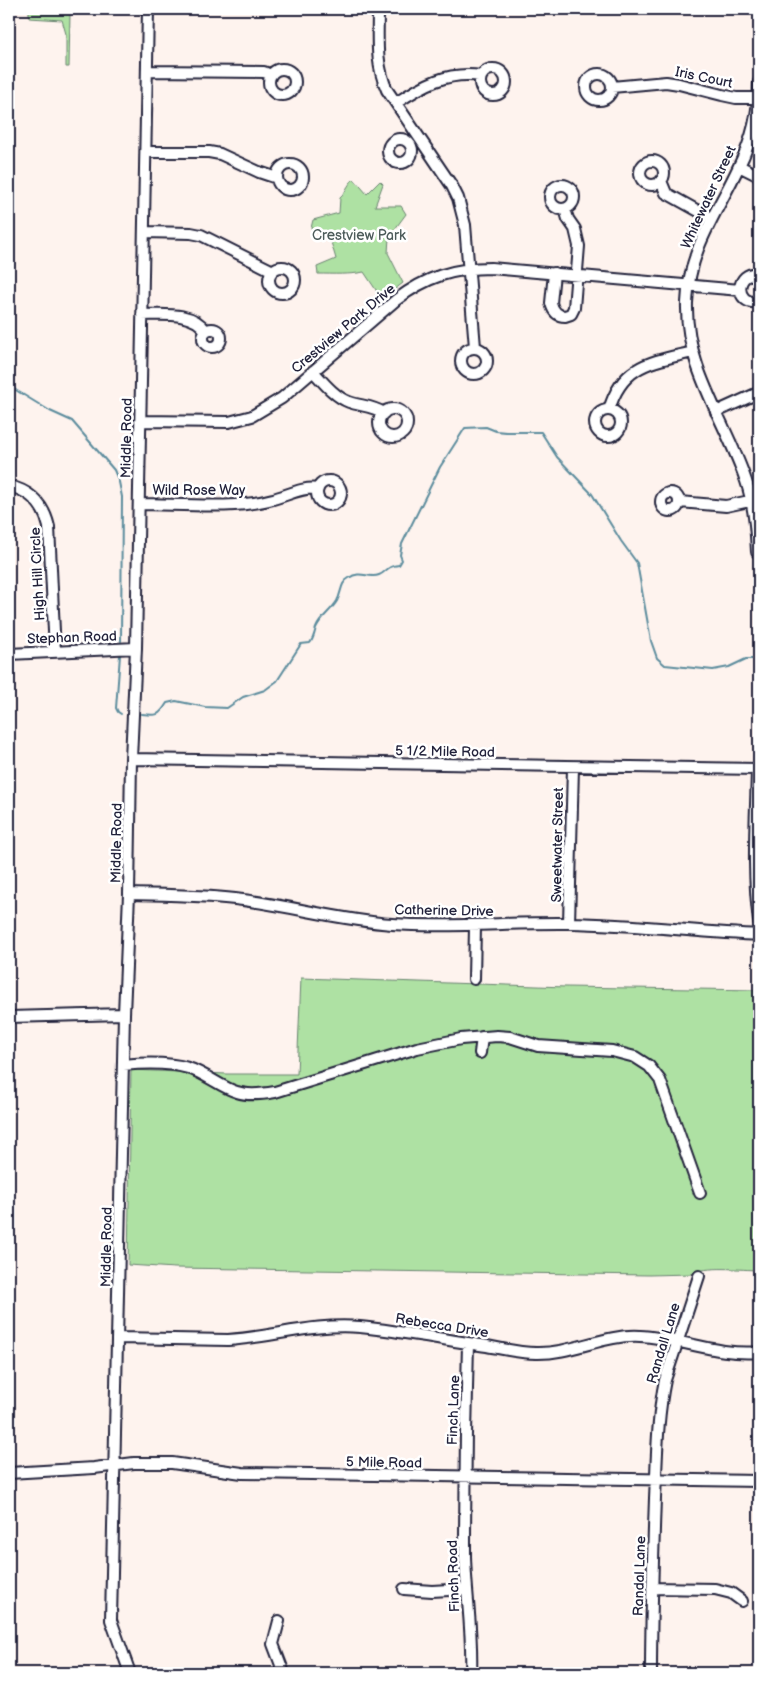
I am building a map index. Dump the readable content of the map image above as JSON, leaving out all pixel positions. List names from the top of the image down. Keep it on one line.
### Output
{"streets":{"street":["Iris Court","Whitewater Street","Crestview Park Drive","Middle Road","Wild Rose Way","High Hill Circle","Stephan Road","5 1/2 Mile Road","Sweetwater Street","Catherine Drive","Rebecca Drive","Randall Lane","Finch Lane","5 Mile Road","Finch Road","Randal Lane"]},"crossings":[["Iris Court","Whitewater Street"],["Whitewater Street","Crestview Park Drive"],["Crestview Park Drive","Middle Road"],["Middle Road","Wild Rose Way"],["Middle Road","Stephan Road"],["Middle Road","5 1/2 Mile Road"],["Middle Road","Catherine Drive"],["Middle Road","Rebecca Drive"],["Middle Road","5 Mile Road"],["High Hill Circle","Stephan Road"],["5 1/2 Mile Road","Sweetwater Street"],["Sweetwater Street","Catherine Drive"],["Rebecca Drive","Randall Lane"],["Rebecca Drive","Finch Lane"],["Randall Lane","5 Mile Road"],["Randall Lane","Randal Lane"],["Finch Lane","5 Mile Road"],["Finch Lane","Finch Road"],["5 Mile Road","Finch Road"],["5 Mile Road","Randal Lane"]],"parks":["Crestview Park"]}
